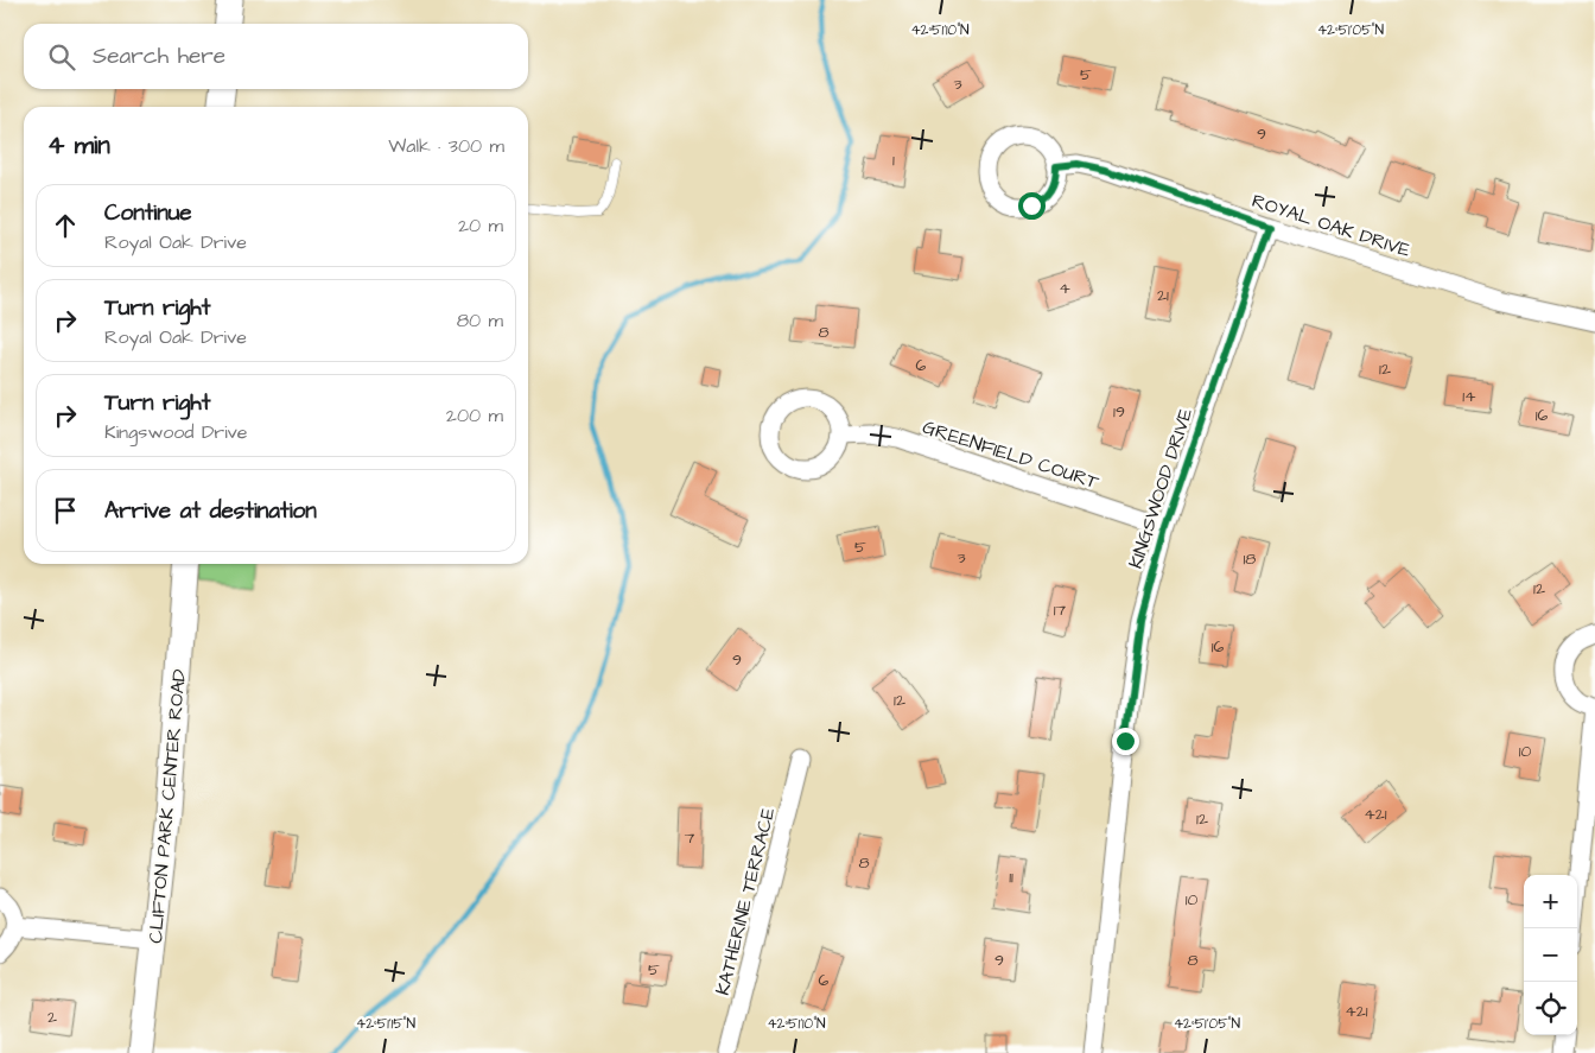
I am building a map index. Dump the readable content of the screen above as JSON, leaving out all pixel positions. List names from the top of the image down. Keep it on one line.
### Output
{"streets":{"street":["ROYAL OAK DRIVE","GREENFIELD COURT","KINGSWOOD DRIVE","CLIFTON PARK CENTER ROAD","KATHERINE TERRACE"]},"crossings":[["ROYAL OAK DRIVE","KINGSWOOD DRIVE"],["GREENFIELD COURT","KINGSWOOD DRIVE"]],"house_numbers":["5","3","9","1","4","21","8","6","12","14","19","16","5","3","18","12","17","16","9","12","10","421","12","7","8","11","10","9","8","5","6","421","2"],"page":{"search":"Search here","heading":["4 min","Walk · 300 m"],"list":[["Continue","Royal Oak Drive","20 m"],["Turn right","Royal Oak Drive","80 m"],["Turn right","Kingswood Drive","200 m"],"Arrive at destination"],"map_buttons":["+","−"]},"coordinates":["42°51'10\"N","42°51'05\"N","42°51'15\"N"]}
